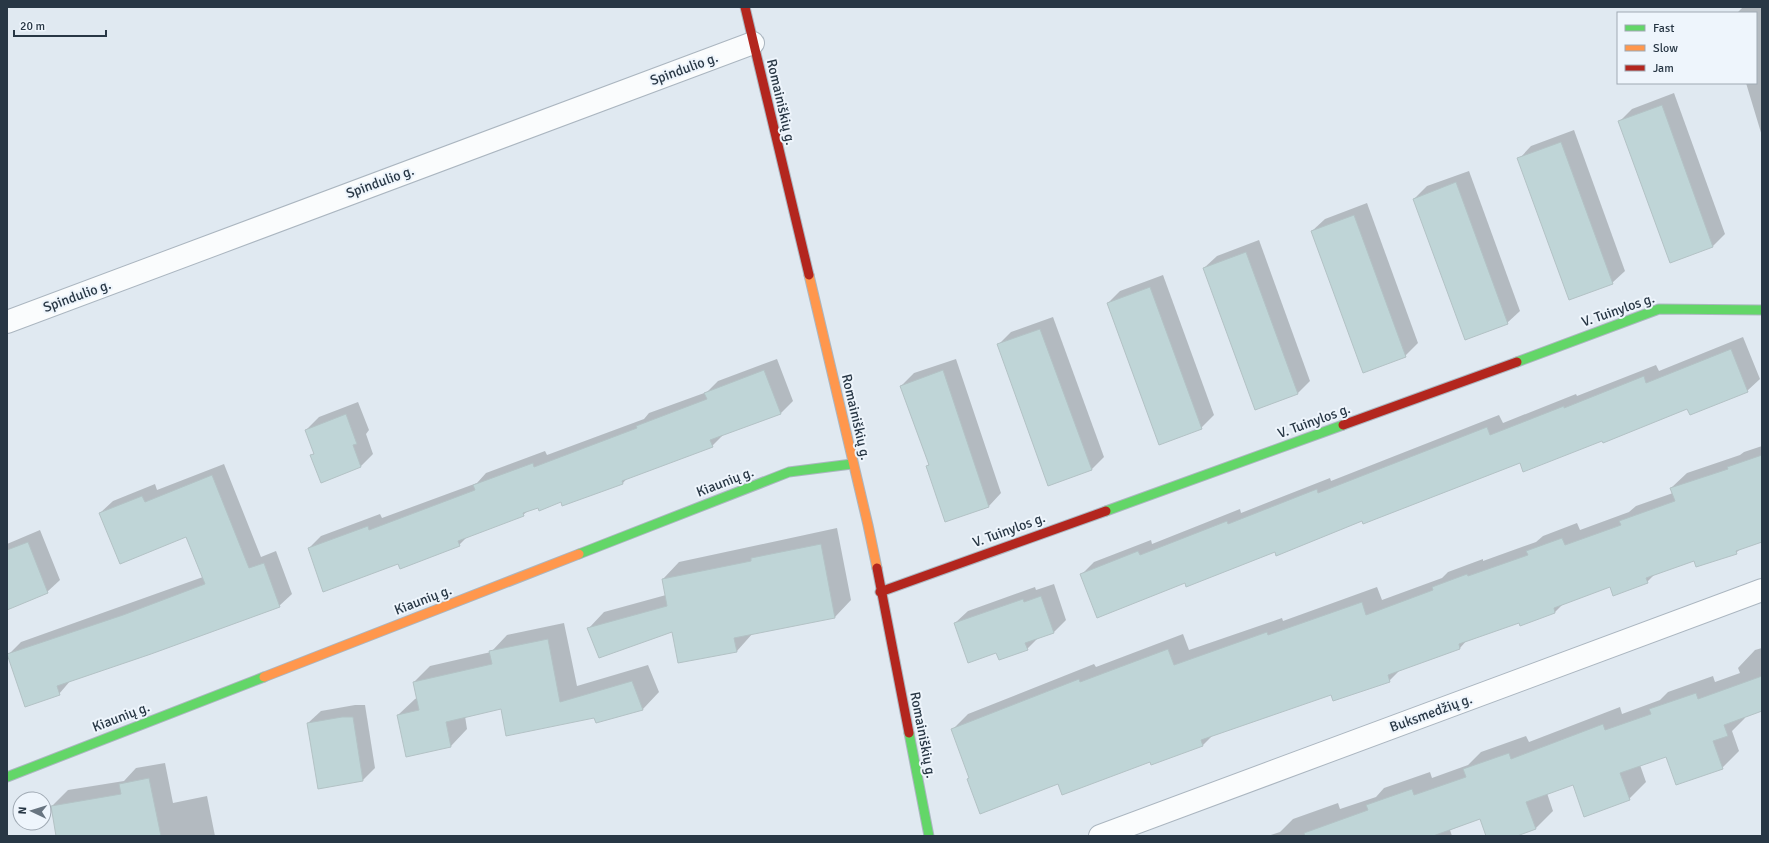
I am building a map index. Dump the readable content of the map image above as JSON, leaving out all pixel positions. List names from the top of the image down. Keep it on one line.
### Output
{"streets":{"street":["Spindulio g.","Romainiškių g.","V. Tuinylos g.","Kiaunių g.","Buksmedžių g."]},"crossings":[["Spindulio g.","Romainiškių g."],["Romainiškių g.","V. Tuinylos g."],["Romainiškių g.","Kiaunių g."]],"legend":["Fast","Slow","Jam"],"scale_bar":"20 m","north":"left"}
